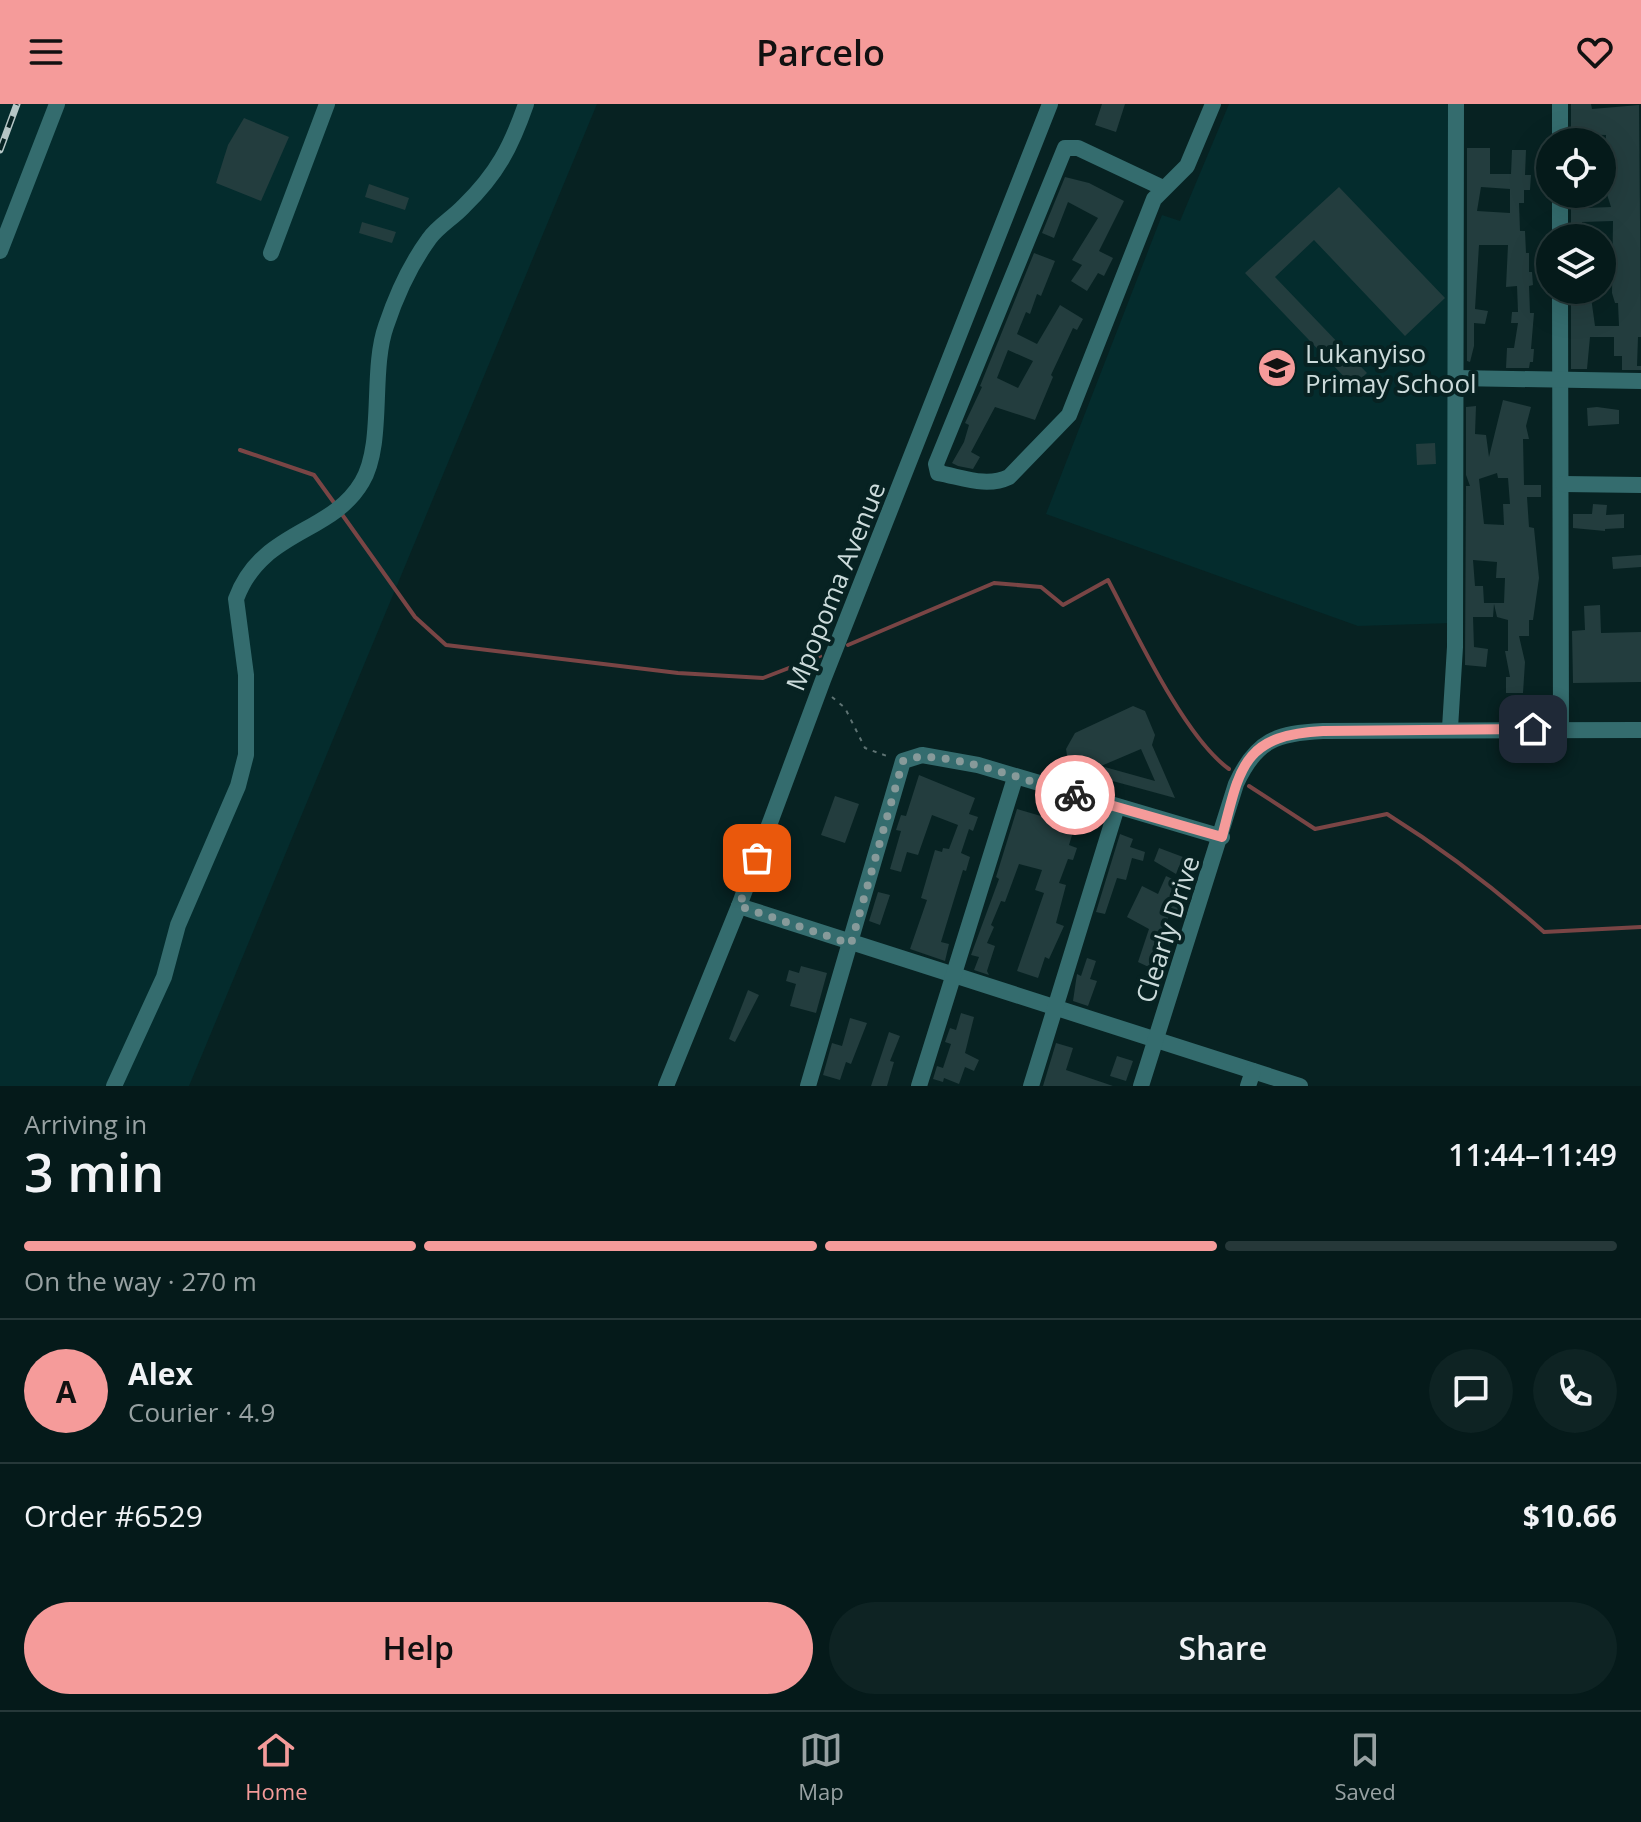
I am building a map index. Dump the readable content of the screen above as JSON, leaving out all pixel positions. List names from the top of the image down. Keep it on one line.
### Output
{"streets":{"street":["Mpopoma Avenue","Clearly Drive"]},"places":{"school or university":["Lukanyiso Primay School"]},"page":{"header":"Parcelo","heading":["3 min","Arriving in","11:44–11:49"],"panel":["Alex","Courier · 4.9","Order #6529","$10.66"],"bar":"On the way · 270 m","round":"A","buttons":["Help","Share"],"tabs":["Home","Map","Saved"]}}
